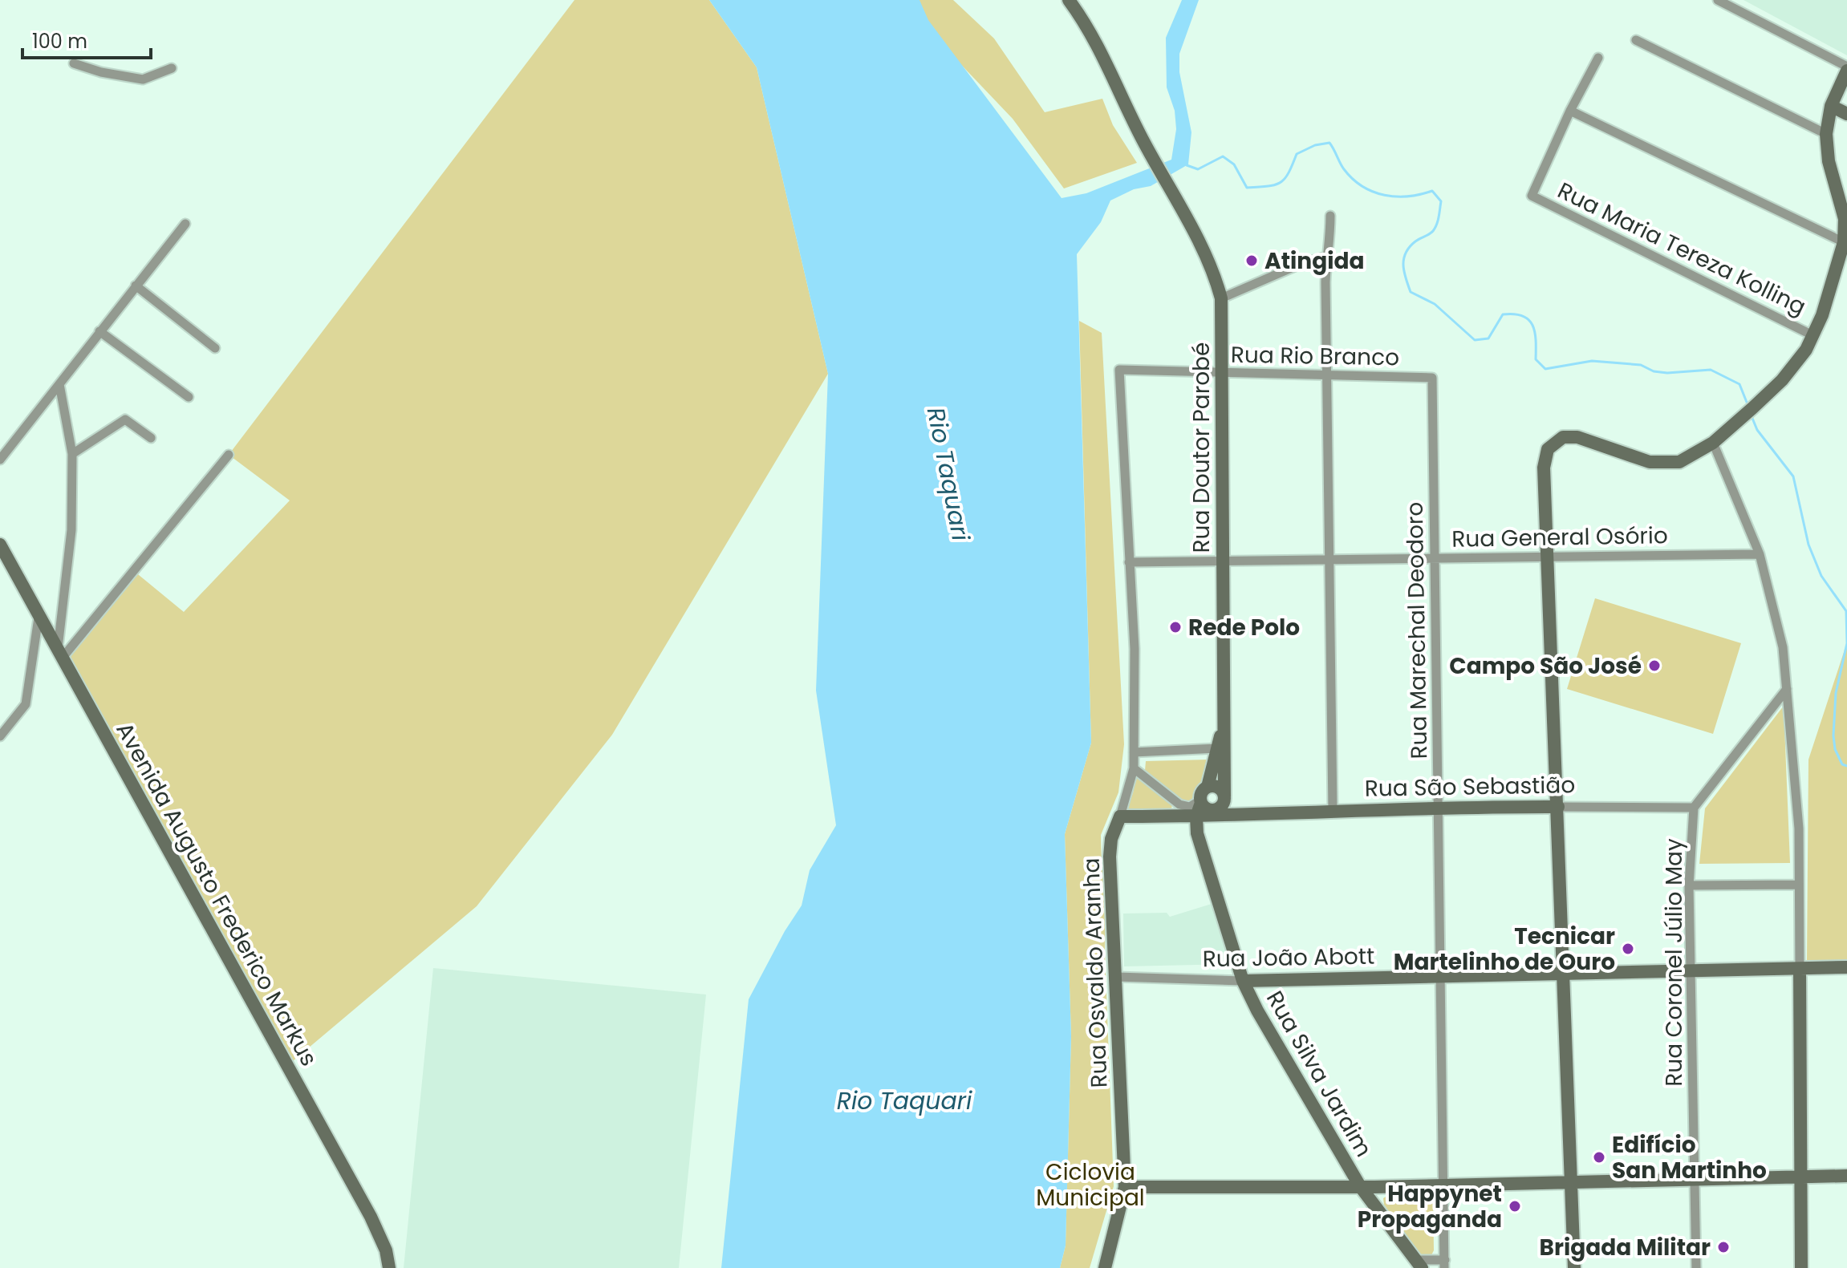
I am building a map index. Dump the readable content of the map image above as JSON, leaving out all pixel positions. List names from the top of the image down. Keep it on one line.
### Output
{"streets":{"main road":["Rua Doutor Parobé","Rua São Sebastião","Avenida Augusto Frederico Markus","Rua João Abott","Rua Osvaldo Aranha","Rua Silva Jardim"],"street":["Rua Maria Tereza Kolling","Rua Rio Branco","Rua General Osório","Rua Marechal Deodoro","Rua Coronel Júlio May"]},"crossings":[["Rua Rio Branco","Rua Doutor Parobé"],["Rua Rio Branco","Rua Marechal Deodoro"],["Rua Rio Branco","Rua Osvaldo Aranha"],["Rua Doutor Parobé","Rua General Osório"],["Rua Doutor Parobé","Rua São Sebastião"],["Rua General Osório","Rua Marechal Deodoro"],["Rua General Osório","Rua Osvaldo Aranha"],["Rua Marechal Deodoro","Rua São Sebastião"],["Rua Marechal Deodoro","Rua João Abott"],["Rua São Sebastião","Rua Coronel Júlio May"],["Rua São Sebastião","Rua Osvaldo Aranha"],["Rua São Sebastião","Rua Silva Jardim"],["Rua João Abott","Rua Coronel Júlio May"],["Rua João Abott","Rua Osvaldo Aranha"],["Rua João Abott","Rua Silva Jardim"]],"water":["Rio Taquari"],"parks":["Ciclovia Municipal"],"places":["Atingida","Rede Polo","Campo São José","Tecnicar Martelinho de Ouro","Edifício San Martinho","Happynet Propaganda","Brigada Militar"],"scale_bar":"100 m"}
